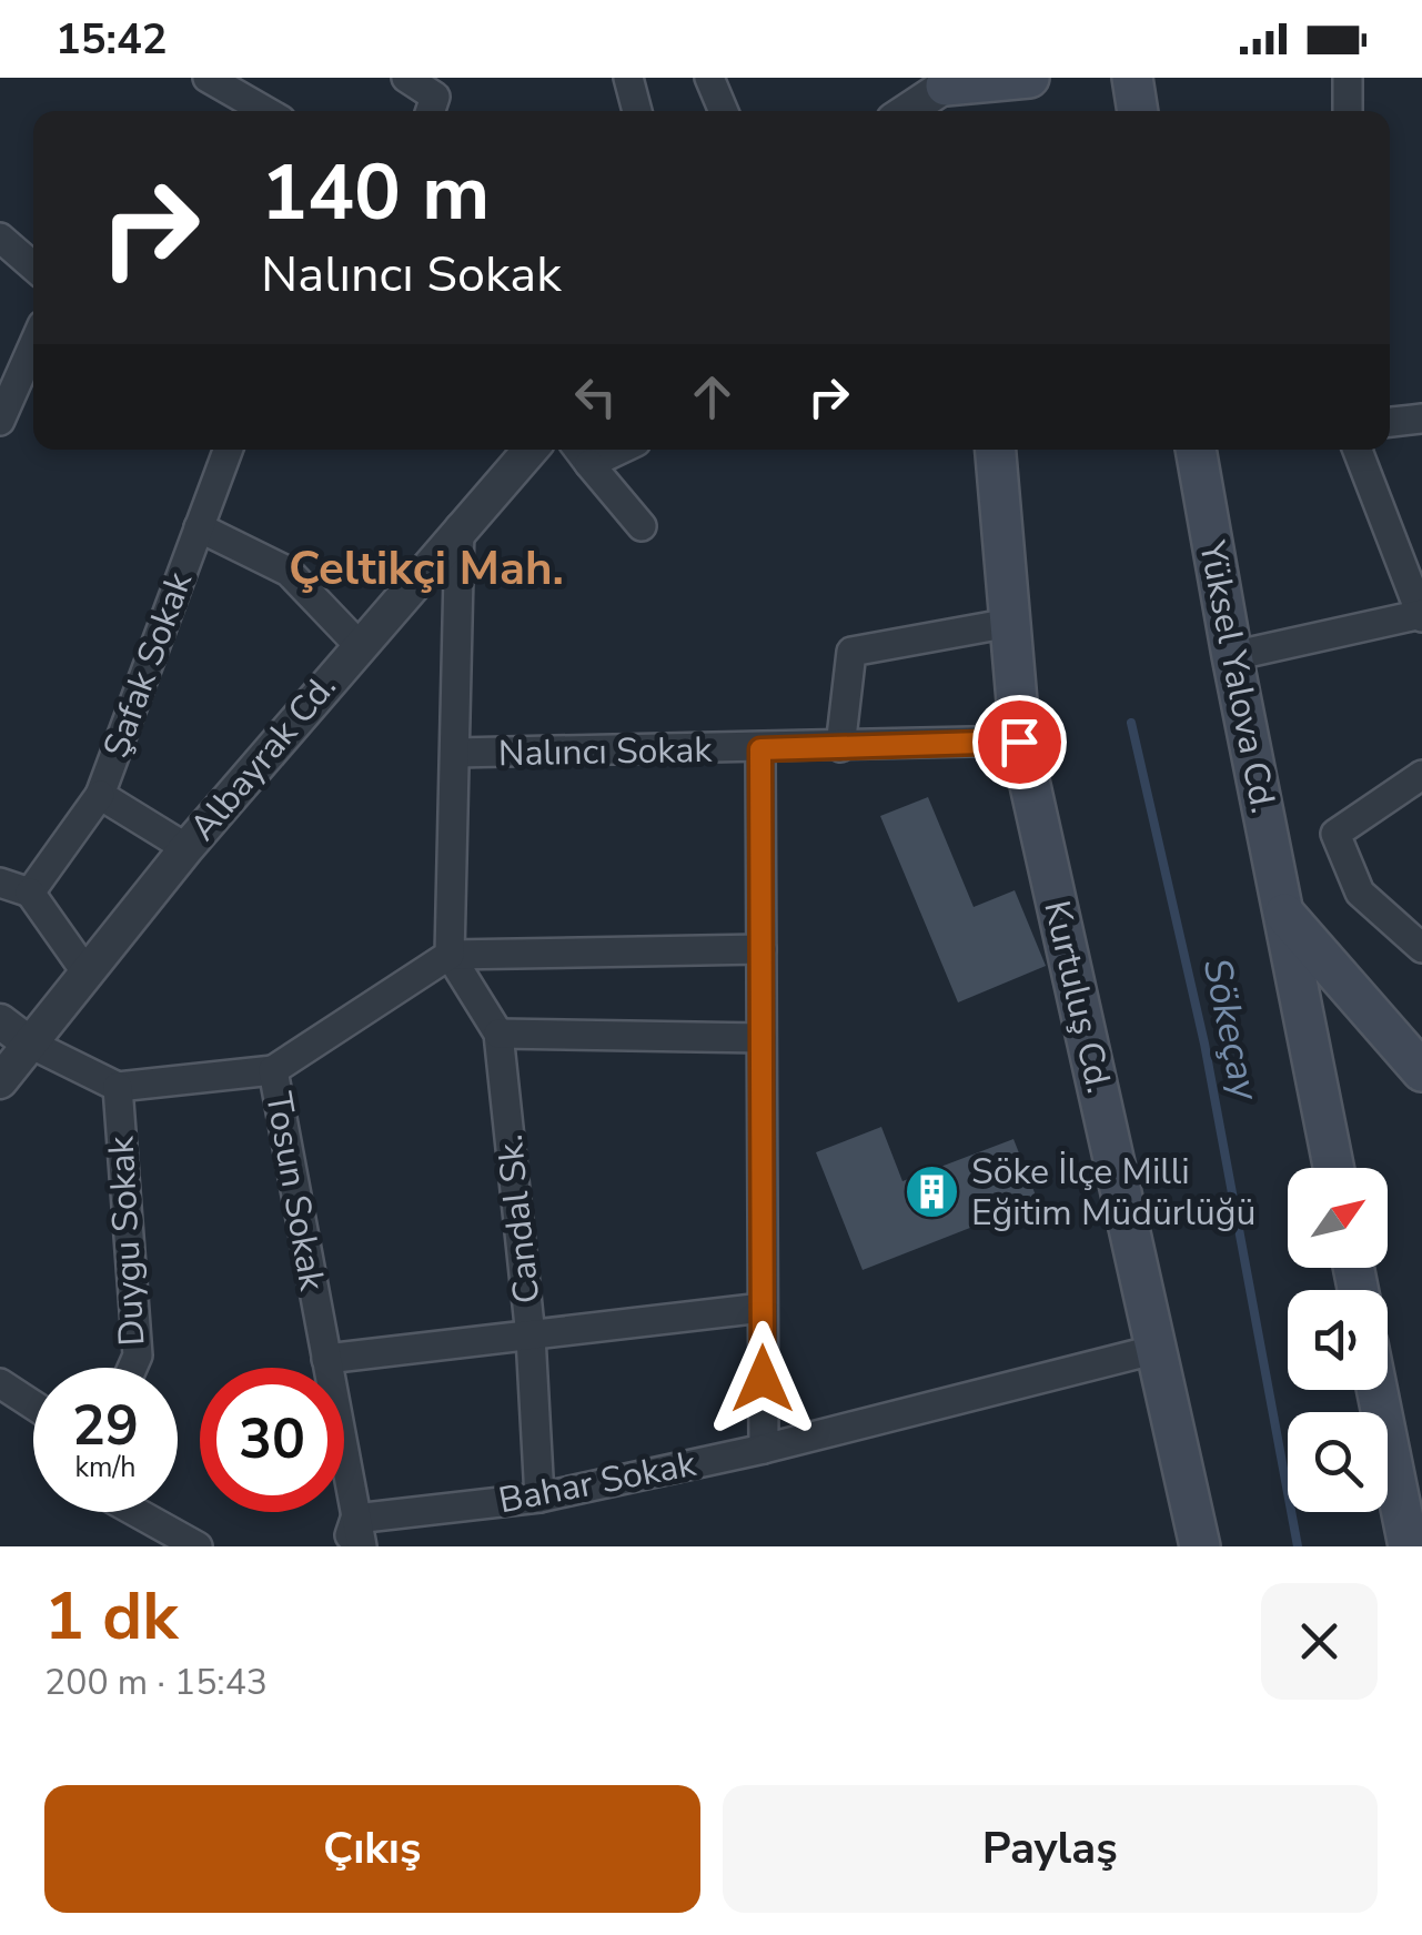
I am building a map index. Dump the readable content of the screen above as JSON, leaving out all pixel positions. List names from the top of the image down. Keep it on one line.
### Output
{"streets":{"main road":["Yüksel Yalova Cd.","Kurtuluş Cd."],"street":["Şafak Sokak","Nalıncı Sokak","Albayrak Cd.","Tosun Sokak","Candal Sk.","Duygu Sokak","Bahar Sokak"]},"crossings":[["Şafak Sokak","Albayrak Cd."],["Nalıncı Sokak","Kurtuluş Cd."],["Kurtuluş Cd.","Bahar Sokak"],["Tosun Sokak","Candal Sk."],["Tosun Sokak","Bahar Sokak"],["Candal Sk.","Bahar Sokak"]],"districts":["Çeltikçi Mah."],"water":["Sökeçay"],"places":{"building":["Söke İlçe Milli Eğitim Müdürlüğü"]},"north":"top right","page":{"status":"15:42","turn":["140 m","Nalıncı Sokak"],"speed":"29 km/h","limit":"30","heading":["1 dk","200 m · 15:43"],"buttons":["Çıkış","Paylaş"]}}
